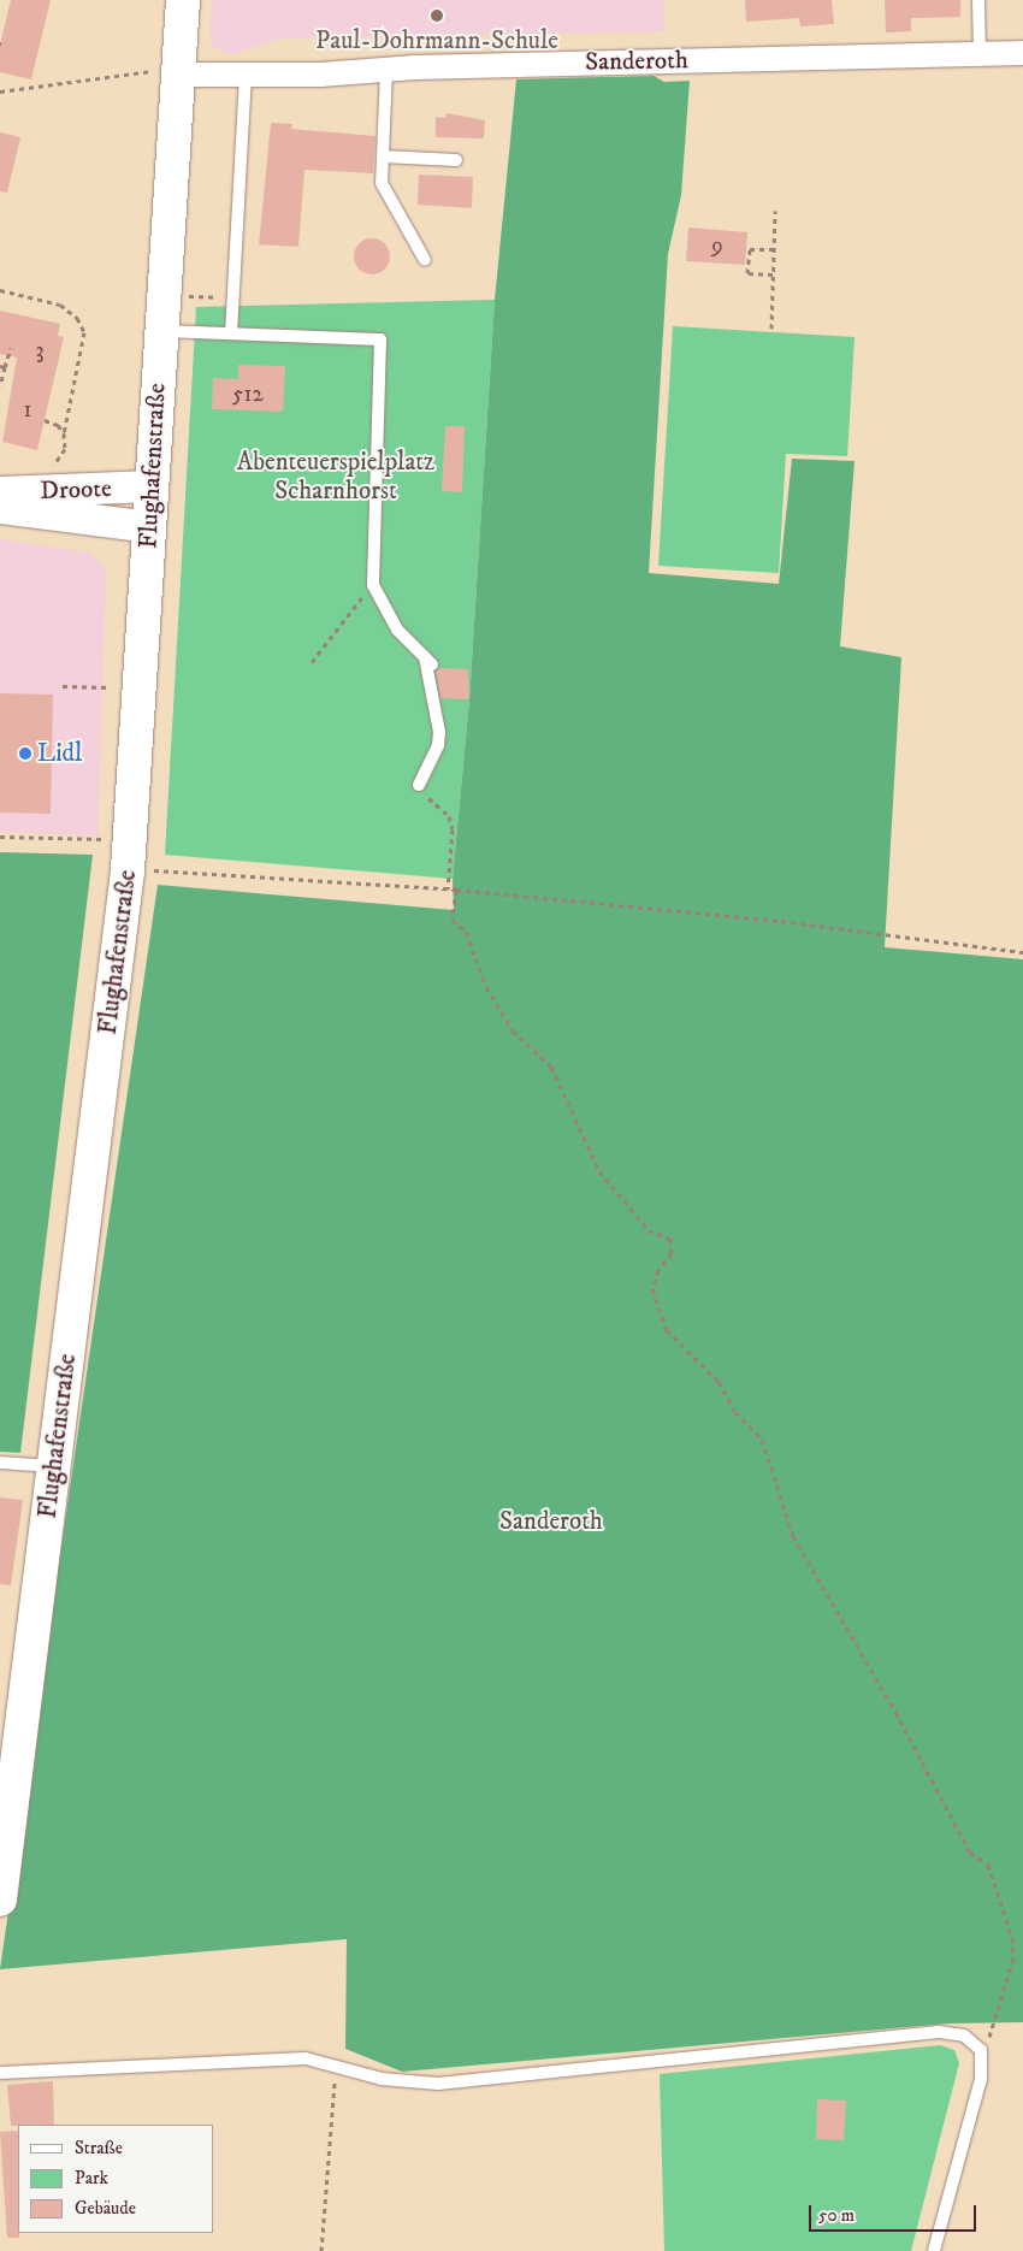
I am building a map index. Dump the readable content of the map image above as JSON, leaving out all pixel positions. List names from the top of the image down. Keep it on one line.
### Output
{"streets":{"main road":["Flughafenstraße"],"street":["Sanderoth","Droote"]},"crossings":[["Sanderoth","Flughafenstraße"],["Flughafenstraße","Droote"]],"parks":["Abenteuerspielplatz Scharnhorst","Sanderoth"],"places":["Paul-Dohrmann-Schule","Lidl"],"house_numbers":["9","3","512","1"],"legend":["Straße","Park","Gebäude"],"scale_bar":"50 m"}
